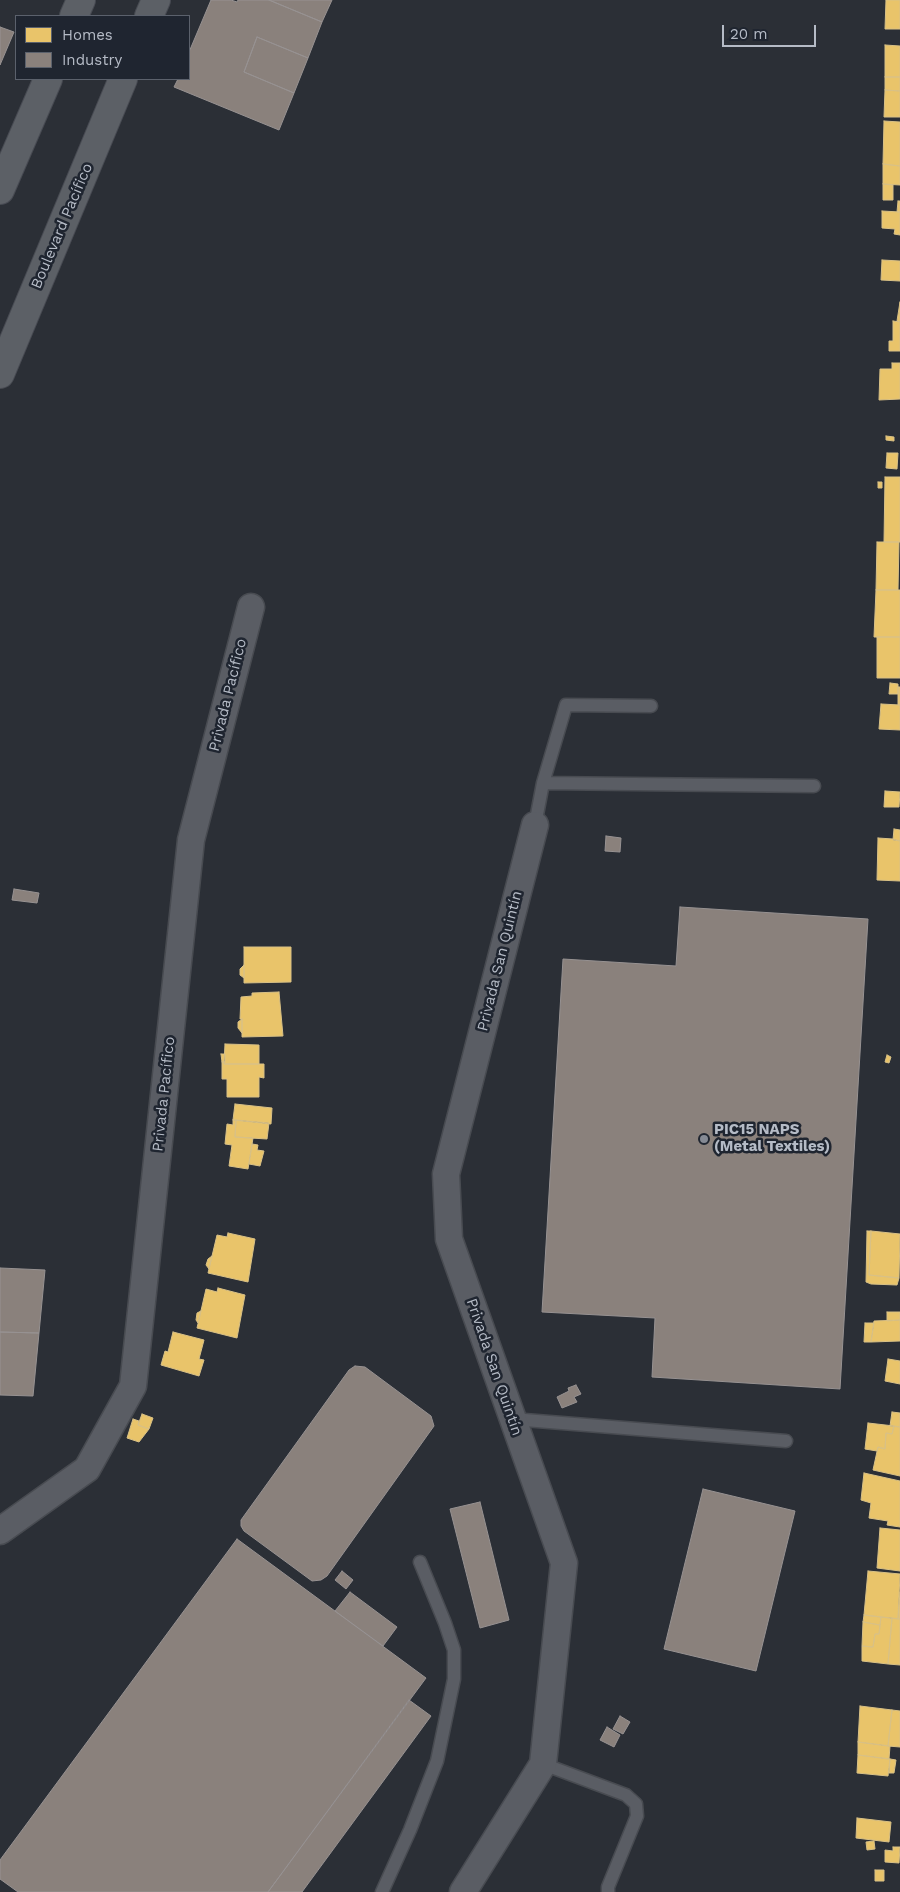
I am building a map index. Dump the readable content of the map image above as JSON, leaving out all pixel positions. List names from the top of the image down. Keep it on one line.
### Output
{"streets":{"main road":["Boulevard Pacífico"],"street":["Privada Pacífico","Privada San Quintín"]},"places":["PIC15 NAPS (Metal Textiles)"],"legend":["Homes","Industry"],"scale_bar":"20 m"}
